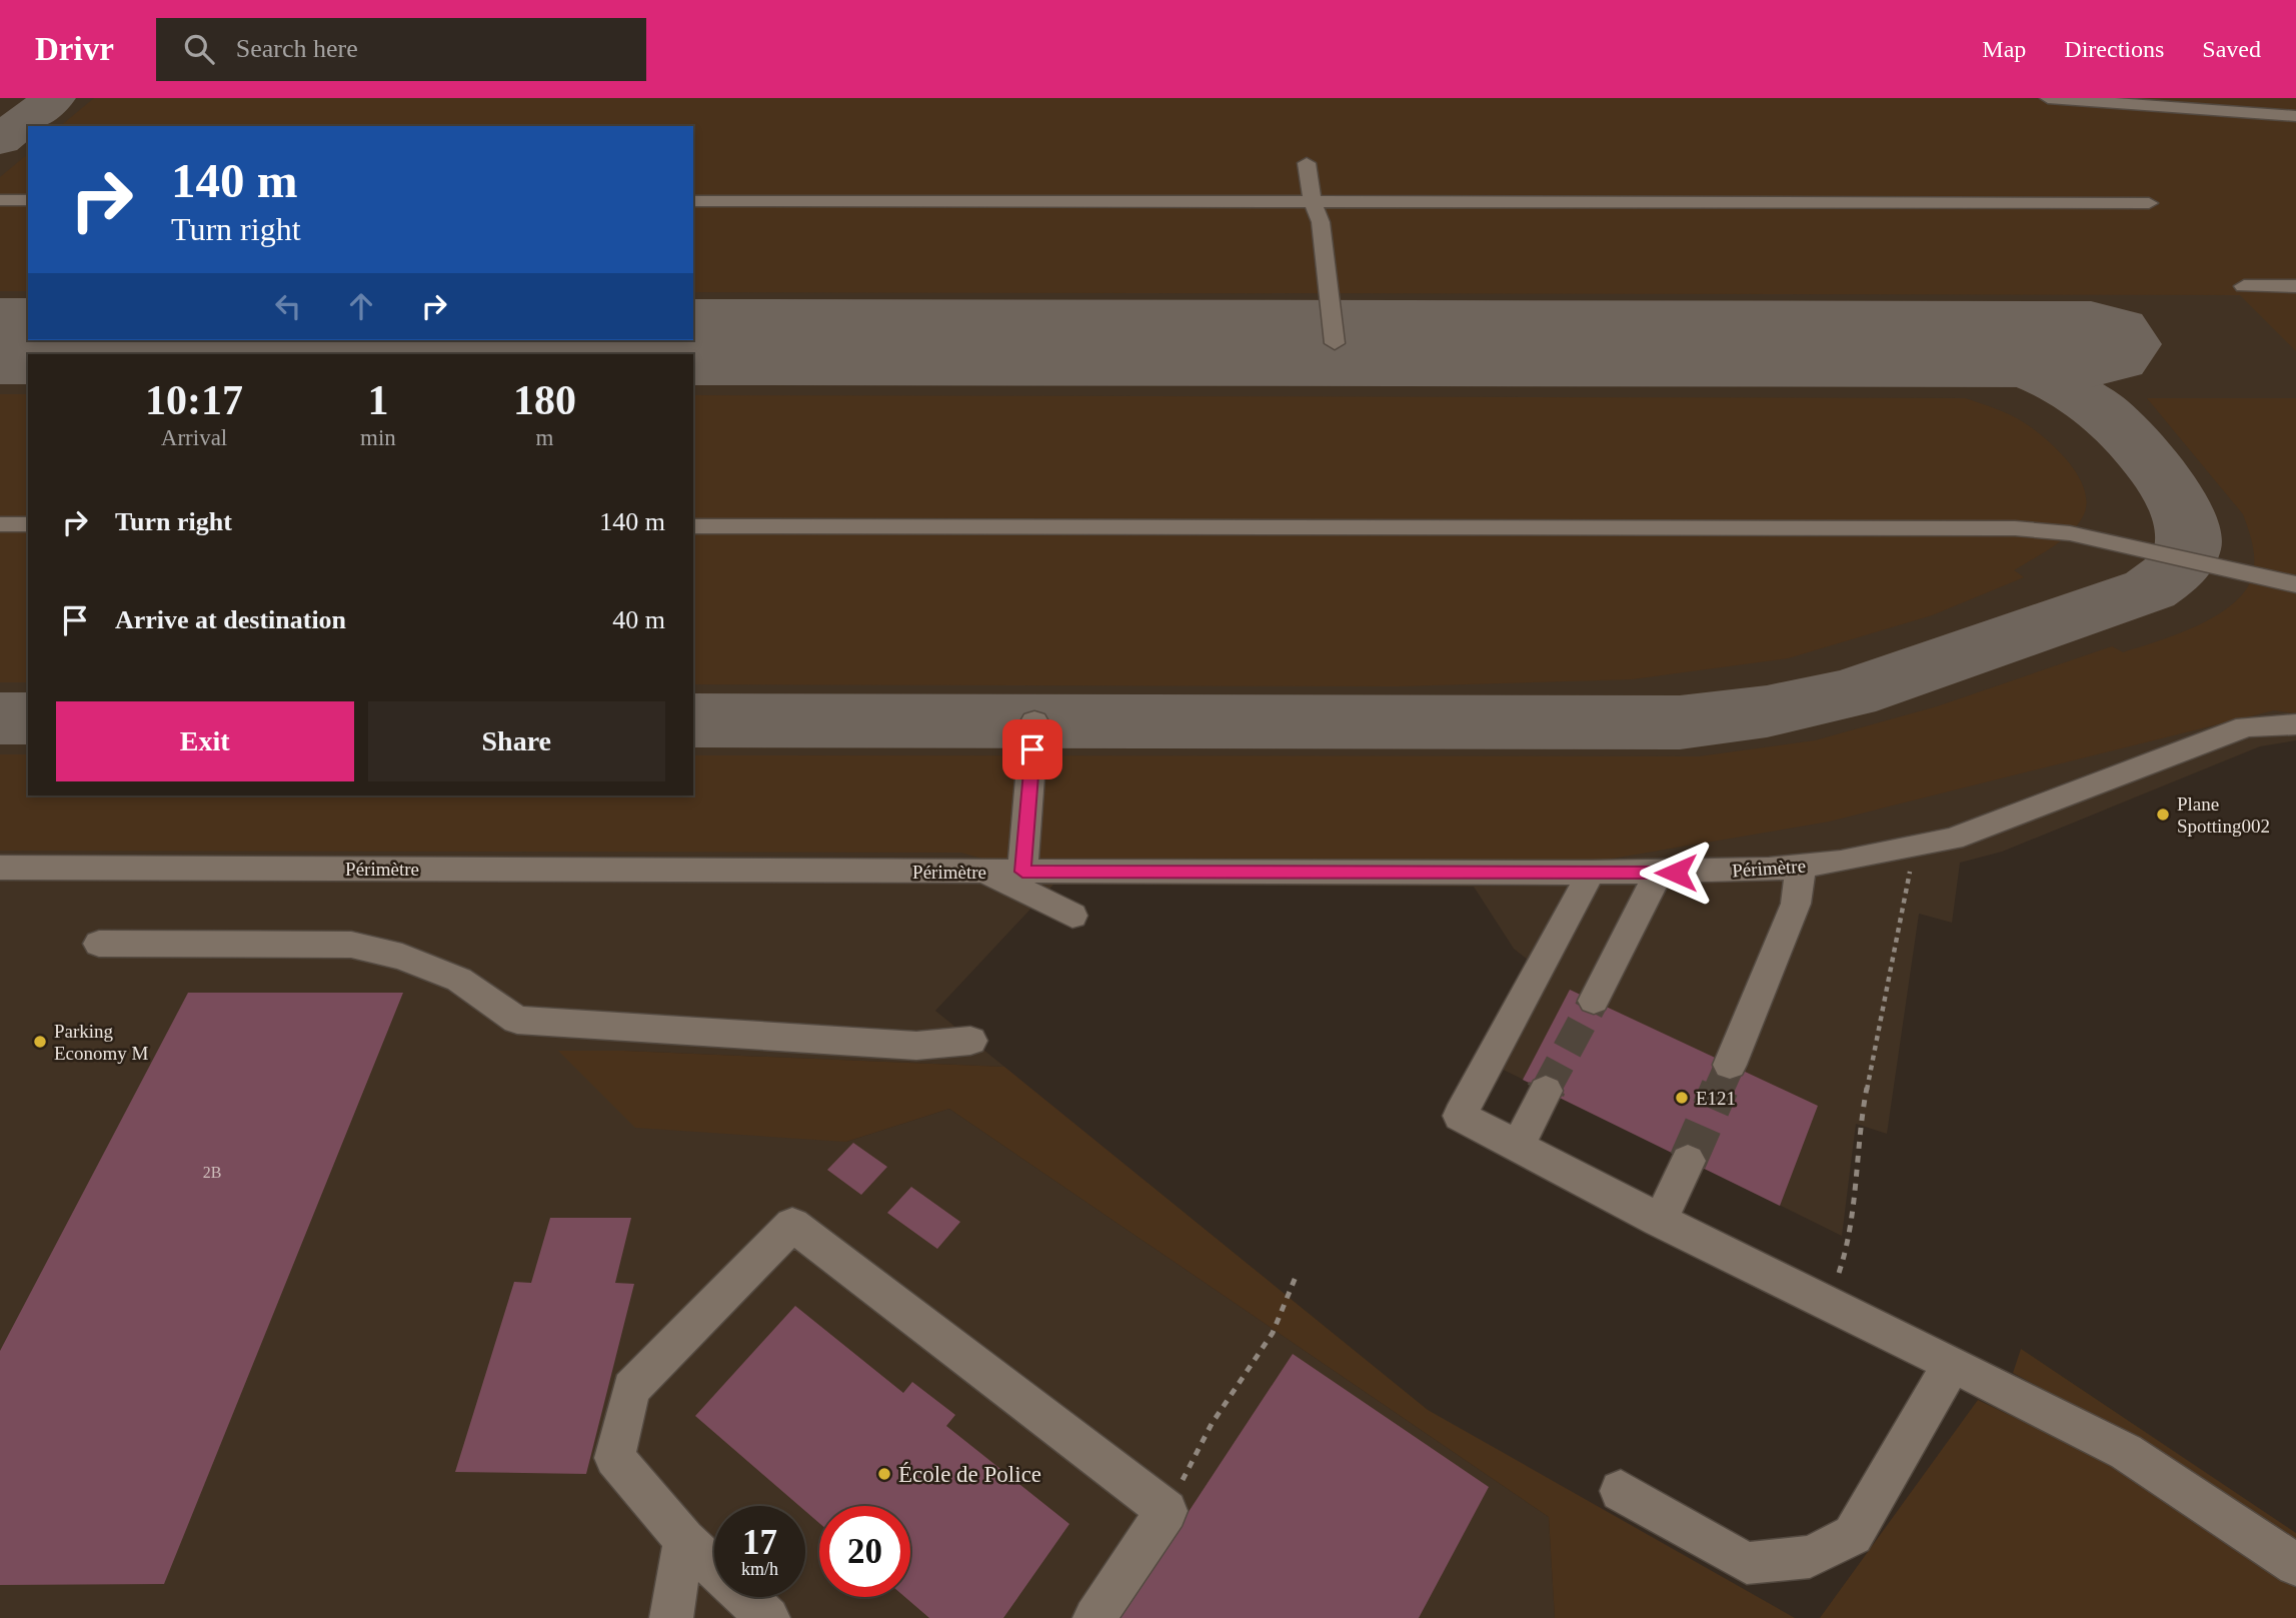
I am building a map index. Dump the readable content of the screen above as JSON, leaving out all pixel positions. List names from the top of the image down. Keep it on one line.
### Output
{"streets":{"lane":["Périmètre"]},"places":["Plane Spotting002","Parking Economy M","E121","École de Police"],"house_numbers":["2B"],"page":{"header":"Drivr","search":"Search here","nav":["Map","Directions","Saved"],"turn":["140 m","Turn right"],"eta":["10:17","Arrival","1","min","180","m"],"list":[{"name":"Turn right","value":"140 m"},{"name":"Arrive at destination","value":"40 m"}],"buttons":["Exit","Share"],"speed":"17 km/h","limit":"20"}}
